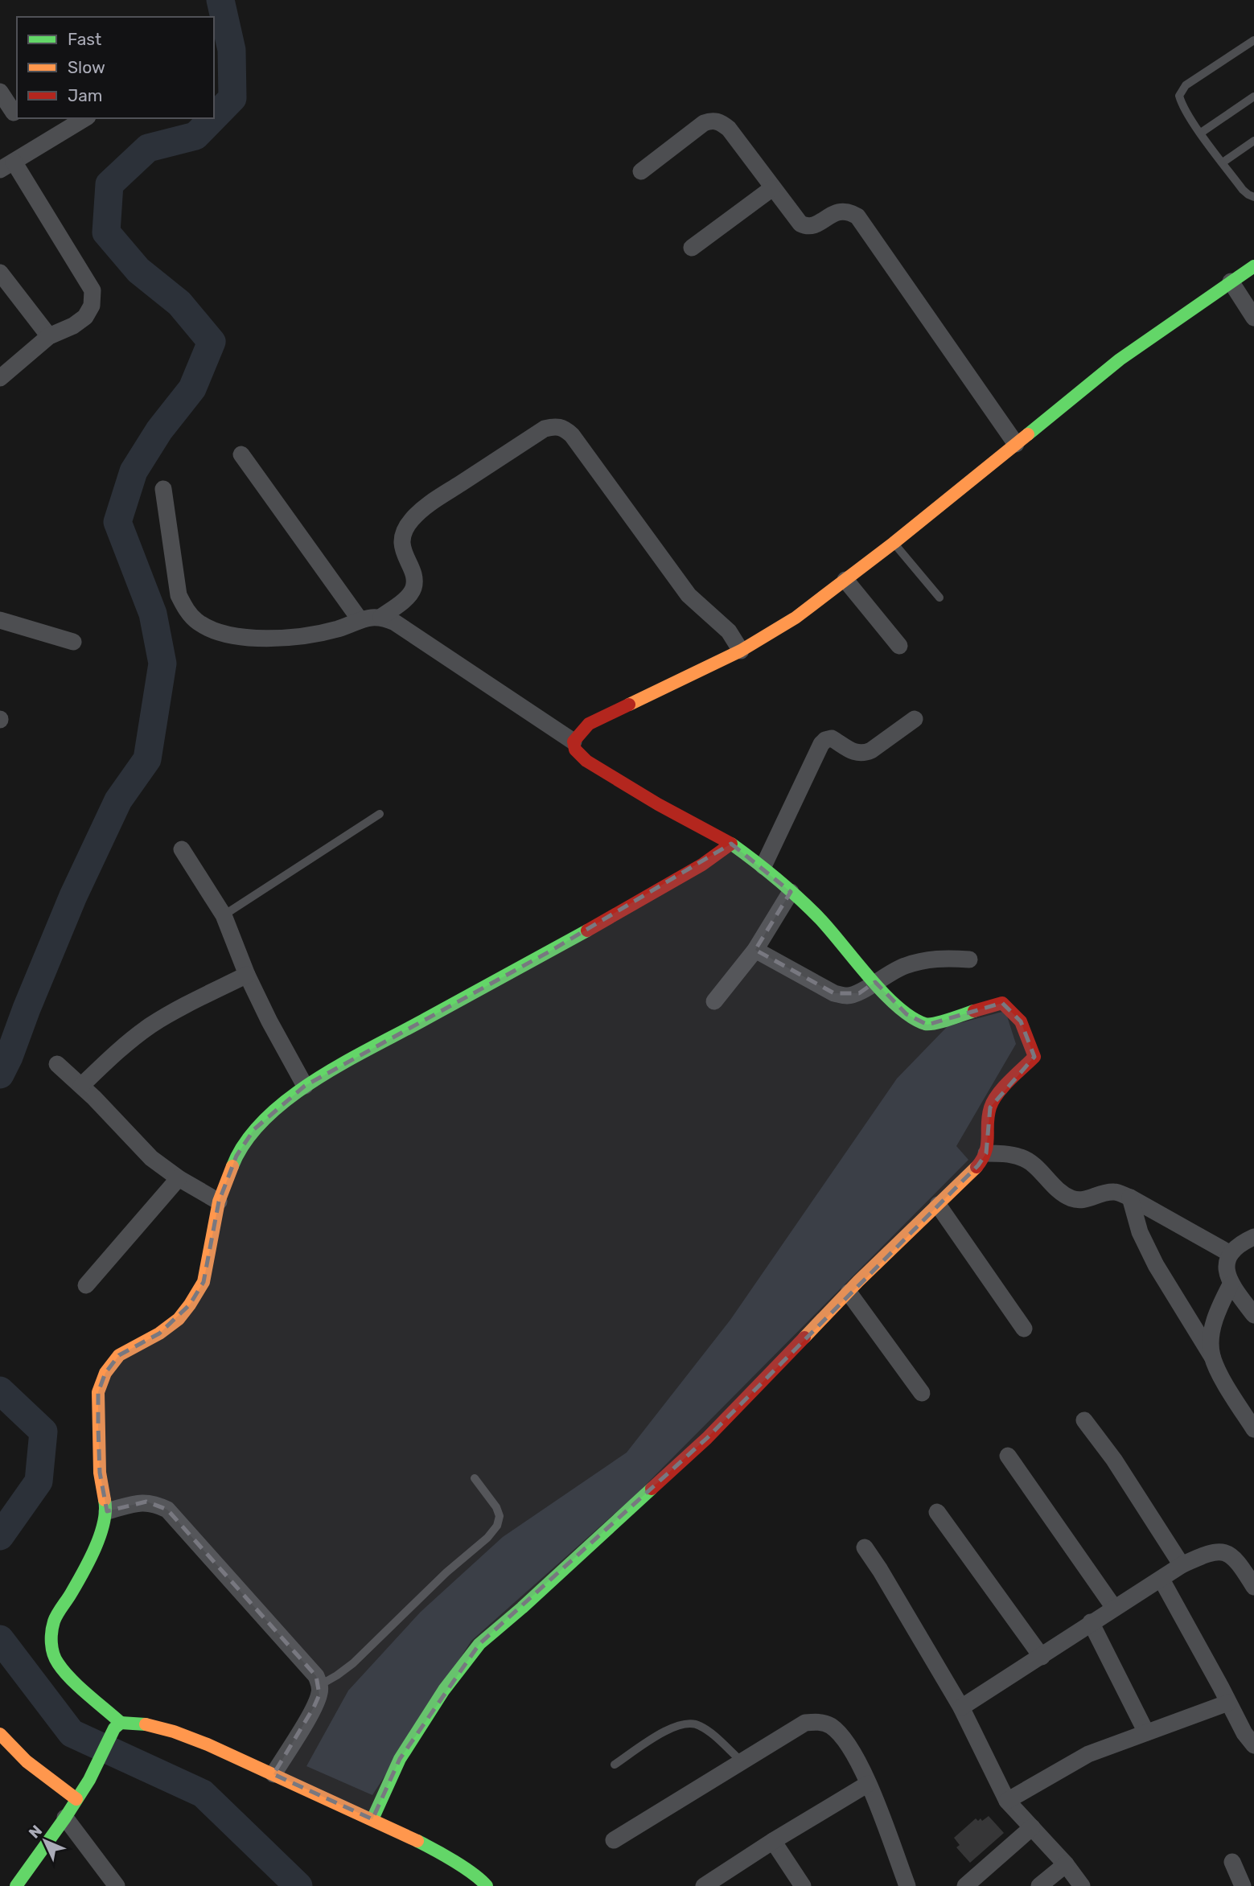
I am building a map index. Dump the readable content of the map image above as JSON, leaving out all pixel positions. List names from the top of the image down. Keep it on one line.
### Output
{"legend":["Fast","Slow","Jam"],"north":"top left"}
